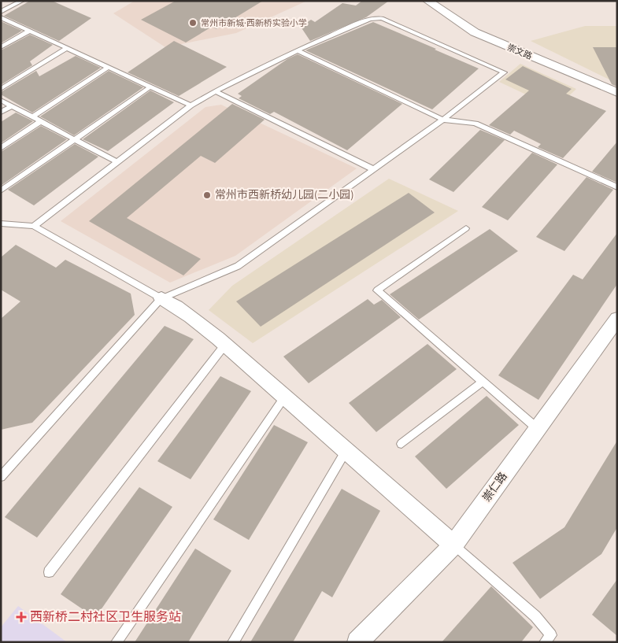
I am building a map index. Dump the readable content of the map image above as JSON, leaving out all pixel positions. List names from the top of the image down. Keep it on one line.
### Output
{"streets":{"street":["崇文路","崇仁路"]},"places":{"other":["常州市新城·西新桥实验小学","常州市西新桥幼儿园(二小园)"],"health":["西新桥二村社区卫生服务站"]}}
